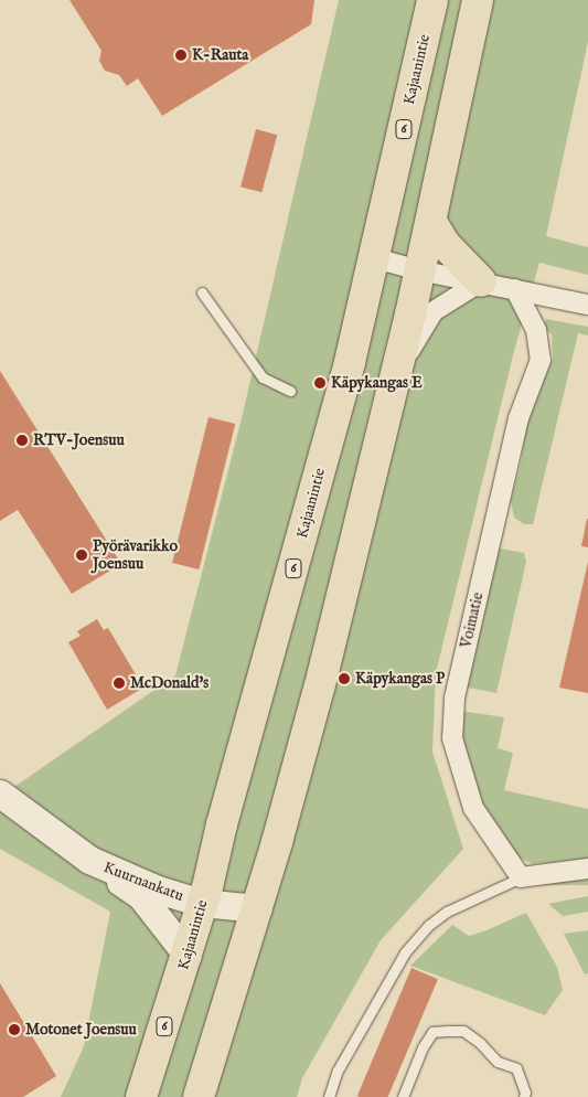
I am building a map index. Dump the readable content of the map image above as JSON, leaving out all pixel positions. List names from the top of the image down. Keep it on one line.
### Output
{"streets":{"highway":["Kajaanintie","6"],"street":["Voimatie","Kuurnankatu"]},"crossings":[["Kajaanintie","Kuurnankatu"]],"places":["K-Rauta","Käpykangas E","RTV-Joensuu","Pyörävarikko Joensuu","Käpykangas P","McDonald's","Motonet Joensuu"]}
